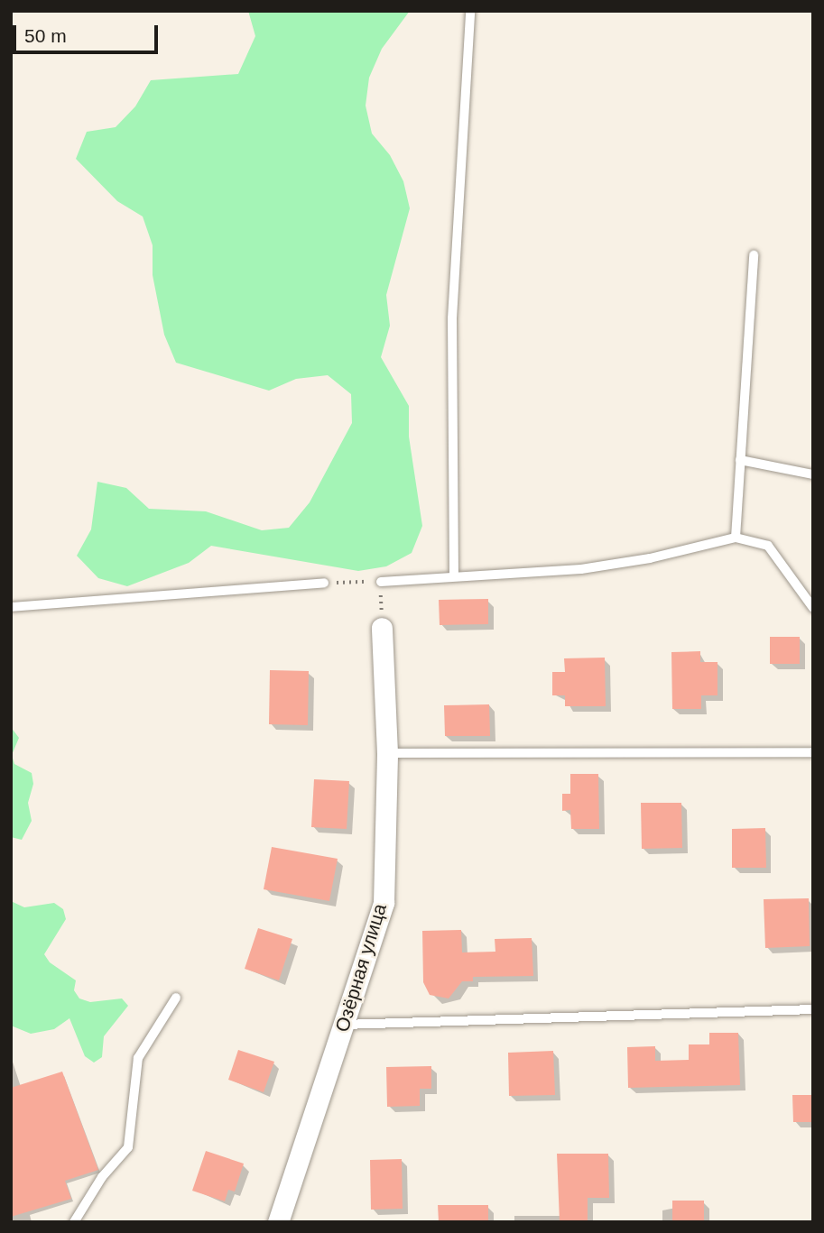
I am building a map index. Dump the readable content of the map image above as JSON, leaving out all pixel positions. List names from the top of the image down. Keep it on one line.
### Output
{"streets":{"street":["Озёрная улица"]},"scale_bar":"50 m"}
